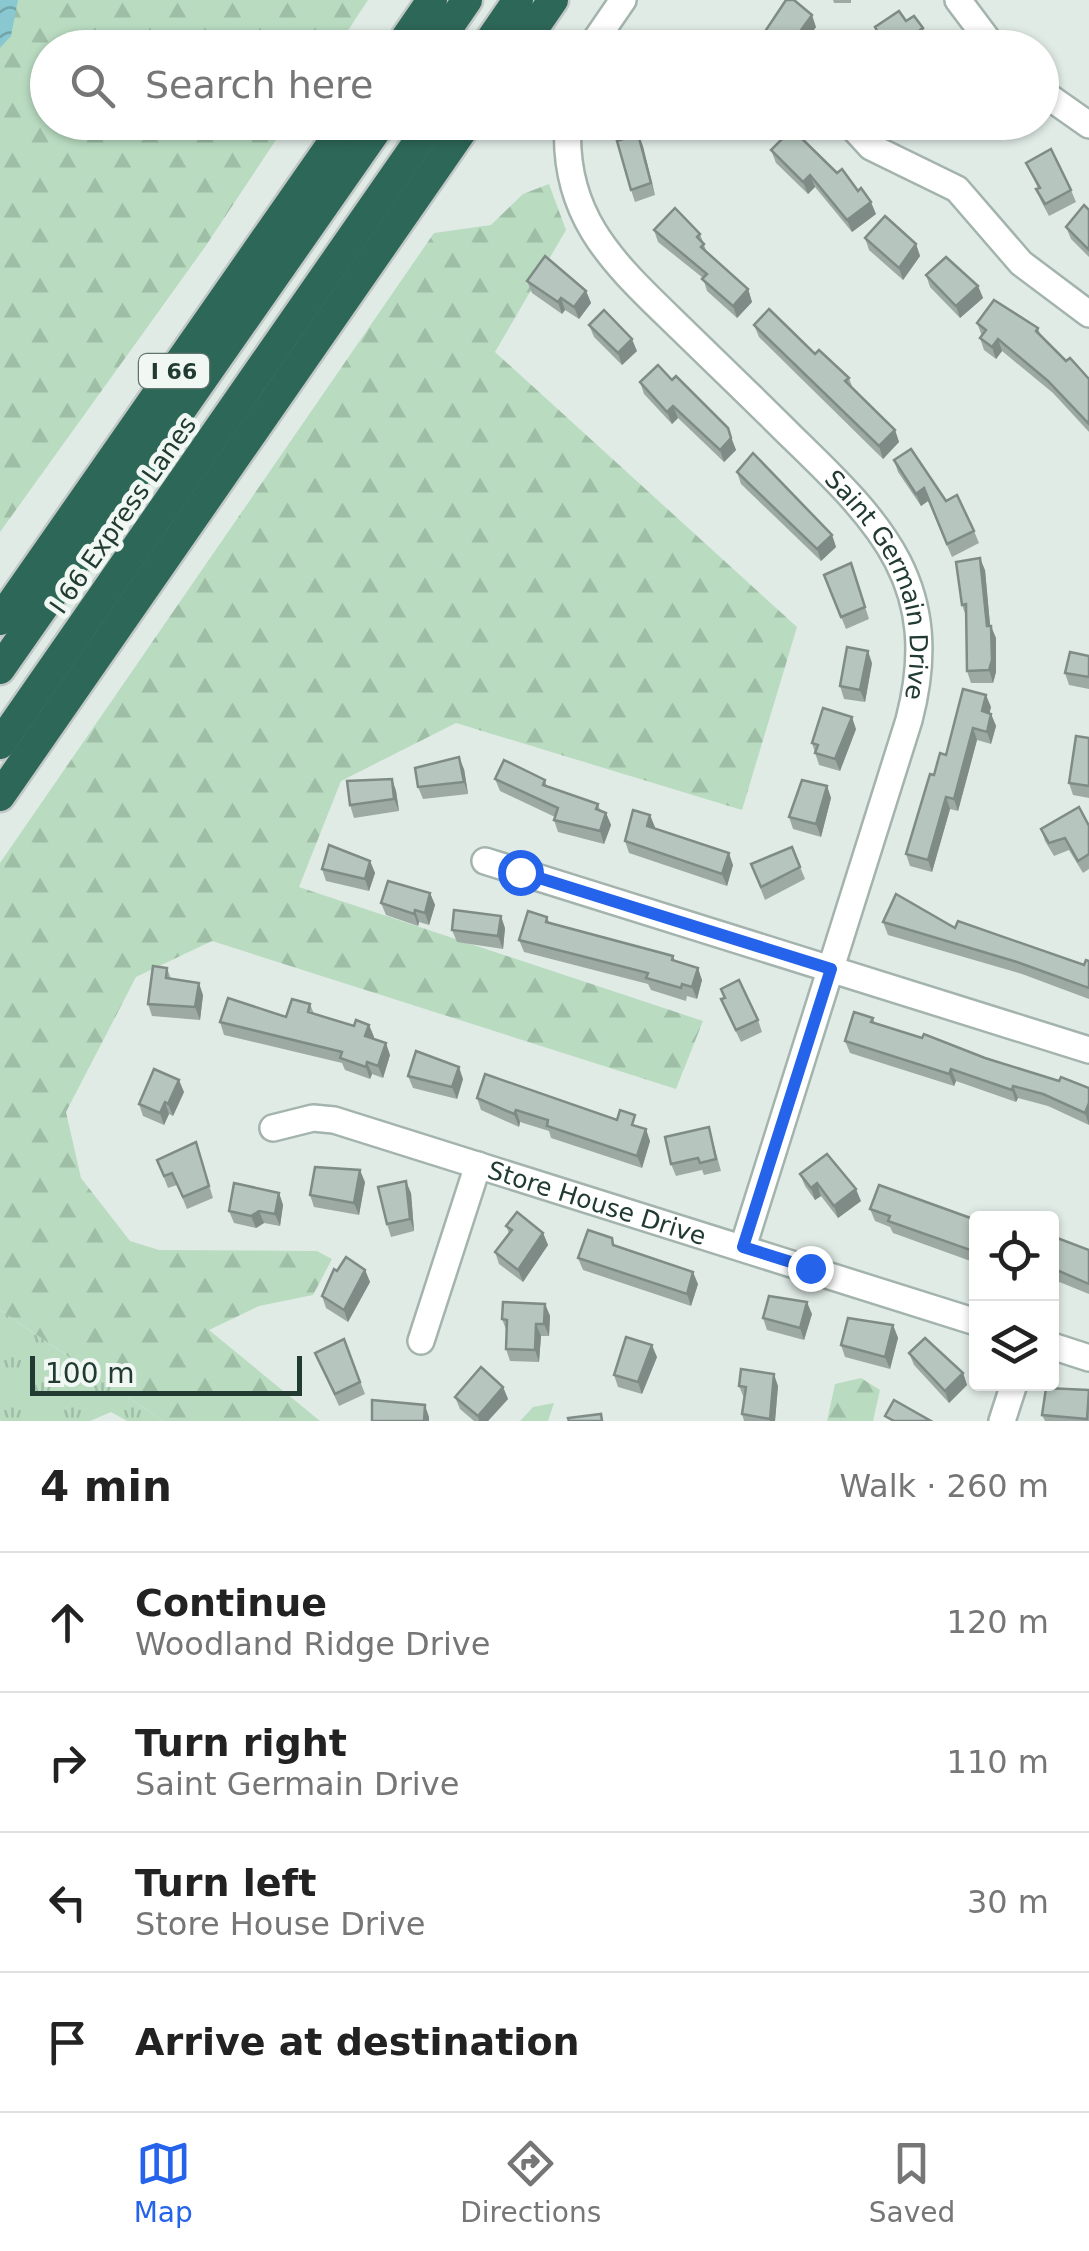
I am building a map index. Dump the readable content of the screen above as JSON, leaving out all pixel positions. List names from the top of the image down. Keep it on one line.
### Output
{"streets":{"highway":["I 66","I 66 Express Lanes"],"street":["Saint Germain Drive","Store House Drive"]},"crossings":[["Saint Germain Drive","Store House Drive"]],"scale_bar":"100 m","page":{"search":"Search here","scale":"100 m","heading":["4 min","Walk · 260 m"],"list":[["Continue","Woodland Ridge Drive","120 m"],["Turn right","Saint Germain Drive","110 m"],["Turn left","Store House Drive","30 m"],"Arrive at destination"],"nav":["Map","Directions","Saved"]}}
